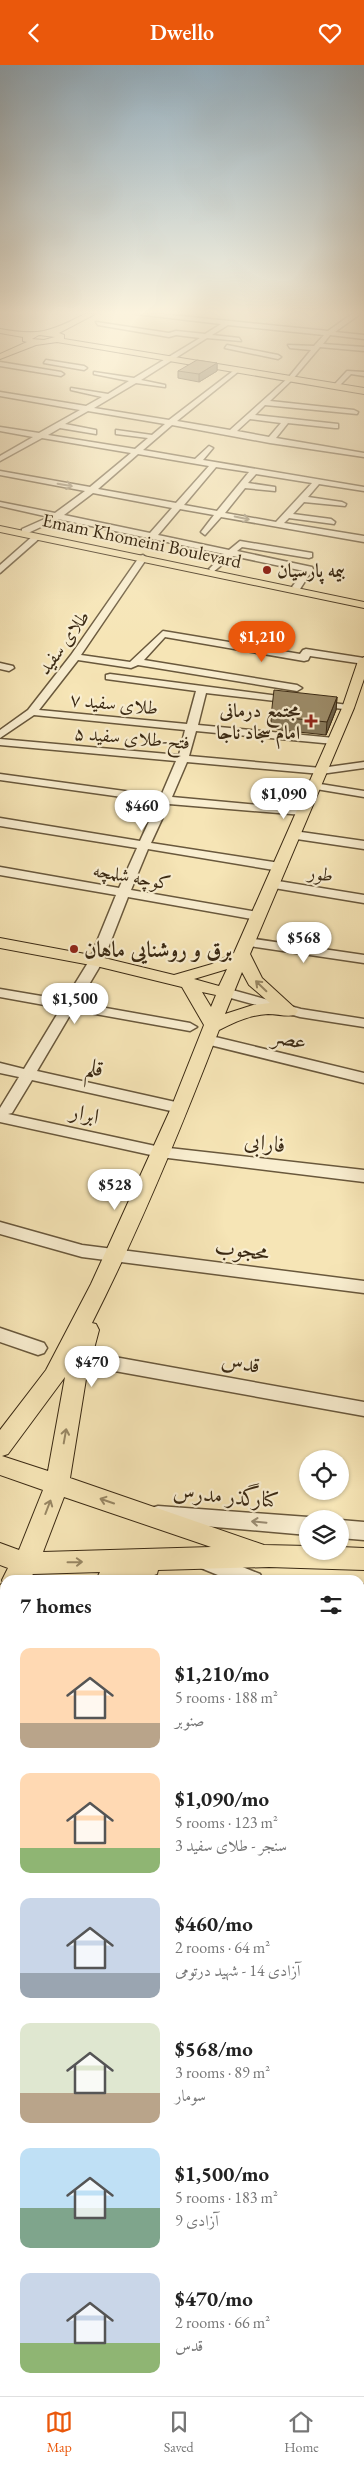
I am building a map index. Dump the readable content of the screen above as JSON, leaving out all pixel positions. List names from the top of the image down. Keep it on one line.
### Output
{"streets":{"main road":["Emam Khomeini Boulevard"],"street":["طلای سفید","طلای سفید ۷","فتح-طلای سفید ۵","طور","کوچه شلمچه","عصر","قلم","ابرار","فارابی","محجوب","قدس","کنارگذر مدرس"]},"crossings":[["Emam Khomeini Boulevard","طلای سفید"],["طلای سفید","طلای سفید ۷"],["ابرار","فارابی"]],"one_way":["کنارگذر مدرس"],"places":{"other":["بیمه پارسیان","برق و روشنایی ماهان"],"health":["مجتمع درمانی امام سجاد ناجا"]},"page":{"header":"Dwello","price":["$1,210","$1,090","$460","$568","$1,500","$528","$470"],"heading":"7 homes","list":[{"name":"$1,210/mo","note":"5 rooms · 188 m² · صنوبر"},{"name":"$1,090/mo","note":"5 rooms · 123 m² · سنجر - طلای سفید 3"},{"name":"$460/mo","note":"2 rooms · 64 m² · آزادی 14 - شهید درتومی"},{"name":"$568/mo","note":"3 rooms · 89 m² · سومار"},{"name":"$1,500/mo","note":"5 rooms · 183 m² · آزادی 9"},{"name":"$470/mo","note":"2 rooms · 66 m² · قدس"}],"tabs":["Map","Saved","Home"]}}
